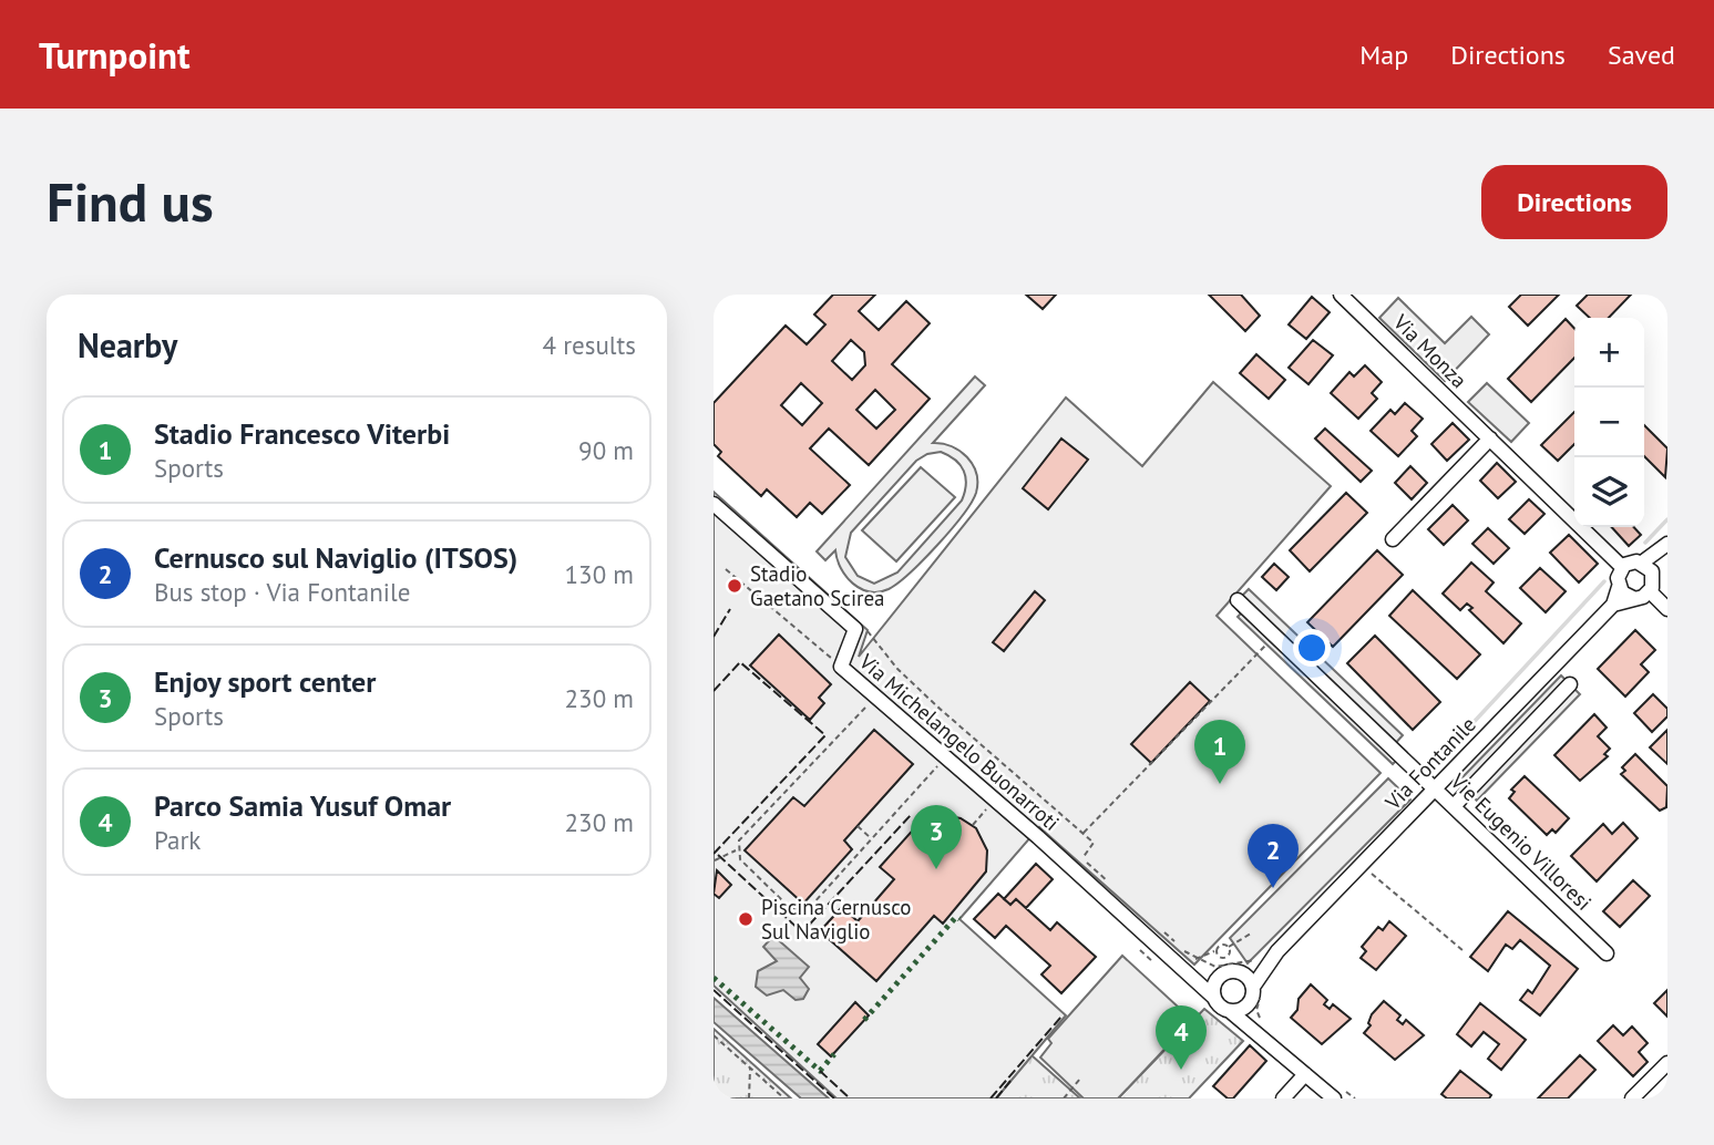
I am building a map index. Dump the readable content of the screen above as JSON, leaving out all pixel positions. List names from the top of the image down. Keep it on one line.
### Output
{"streets":{"street":["Via Monza","Via Michelangelo Buonarroti","Via Fontanile","Vie Eugenio Villoresi"]},"crossings":[["Via Monza","Via Fontanile"],["Via Michelangelo Buonarroti","Via Fontanile"],["Via Fontanile","Vie Eugenio Villoresi"]],"places":["Stadio Gaetano Scirea","Piscina Cernusco Sul Naviglio"],"page":{"header":"Turnpoint","nav":["Map","Directions","Saved"],"buttons":"Directions","title":"Find us","heading":["Nearby","4 results"],"map_buttons":["+","−"],"list":[{"mark":"1","name":"Stadio Francesco Viterbi","note":"Sports","value":"90 m"},{"mark":"2","name":"Cernusco sul Naviglio (ITSOS)","note":"Bus stop · Via Fontanile","value":"130 m"},{"mark":"3","name":"Enjoy sport center","note":"Sports","value":"230 m"},{"mark":"4","name":"Parco Samia Yusuf Omar","note":"Park","value":"230 m"}],"pins":["1","3","2","4"]}}
